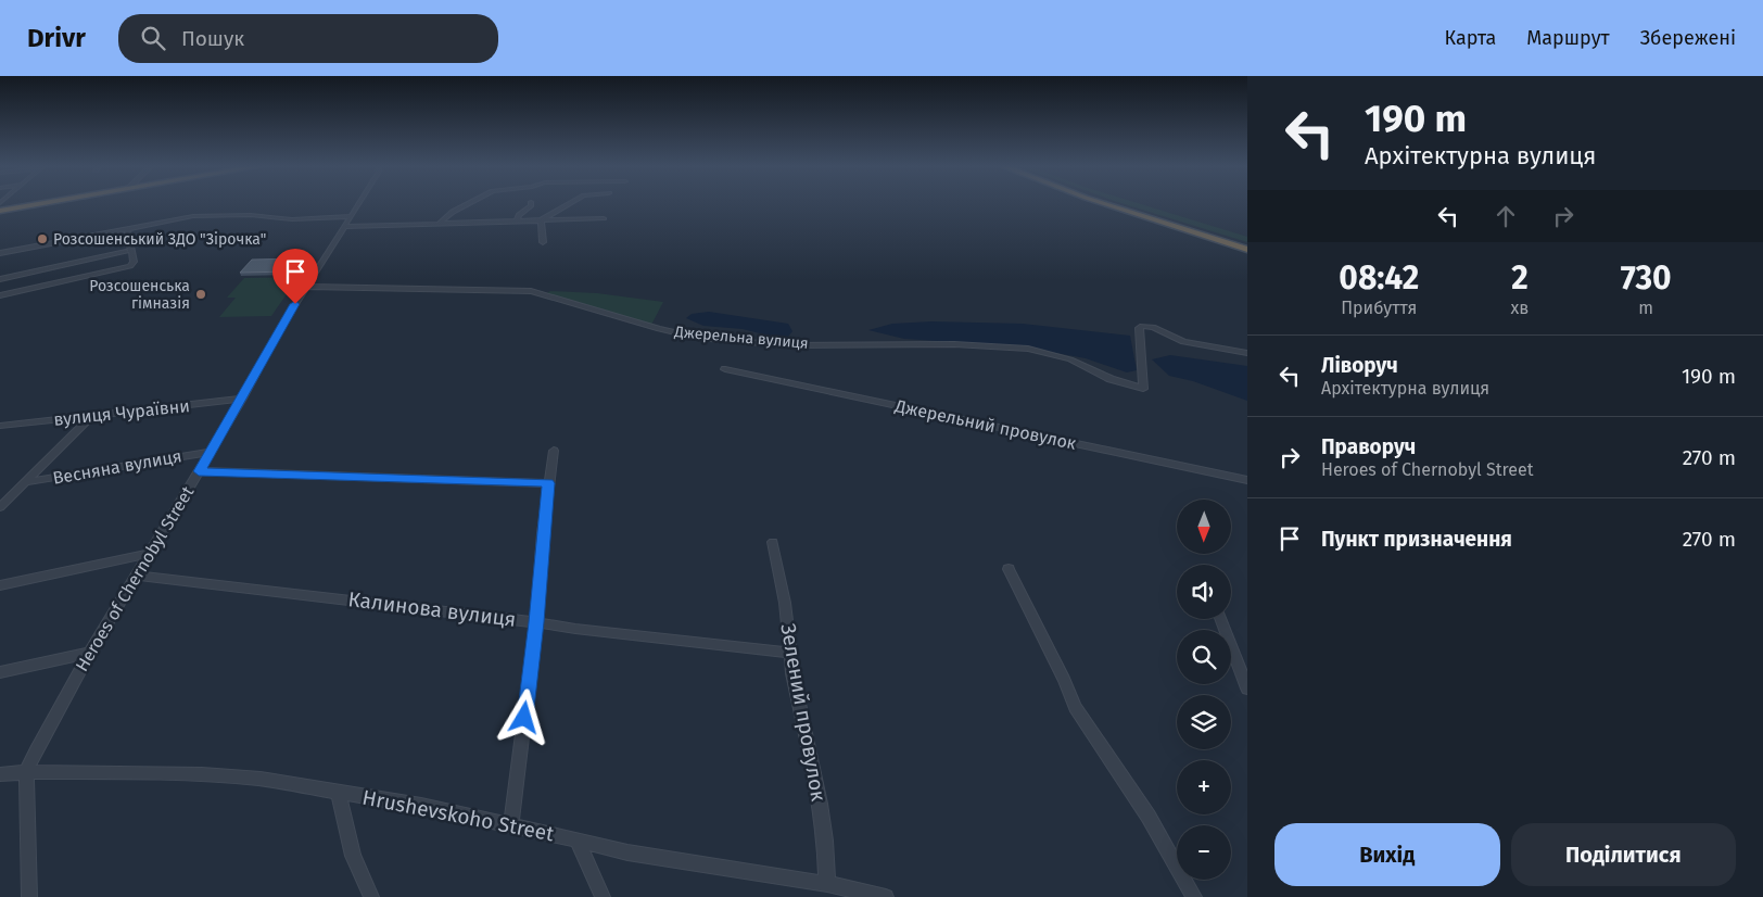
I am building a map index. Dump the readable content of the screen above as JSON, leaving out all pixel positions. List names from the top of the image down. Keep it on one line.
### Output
{"streets":{"street":["Джерельна вулиця","вулиця Чураївни","Джерельний провулок","Весняна вулиця","Heroes of Chernobyl Street","Калинова вулиця","Зелений провулок","Hrushevskoho Street"]},"crossings":[["Джерельна вулиця","Heroes of Chernobyl Street"],["вулиця Чураївни","Весняна вулиця"],["вулиця Чураївни","Heroes of Chernobyl Street"],["Весняна вулиця","Heroes of Chernobyl Street"],["Heroes of Chernobyl Street","Калинова вулиця"],["Heroes of Chernobyl Street","Hrushevskoho Street"],["Калинова вулиця","Зелений провулок"],["Зелений провулок","Hrushevskoho Street"]],"places":["Розсошенський ЗДО \"Зірочка\"","Розсошенська гімназія"],"north":"bottom","page":{"header":"Drivr","search":"Пошук","nav":["Карта","Маршрут","Збережені"],"turn":["190 m","Архітектурна вулиця"],"eta":["08:42","Прибуття","2","хв","730","m"],"list":[{"name":"Ліворуч","note":"Архітектурна вулиця","value":"190 m"},{"name":"Праворуч","note":"Heroes of Chernobyl Street","value":"270 m"},{"name":"Пункт призначення","value":"270 m"}],"map_buttons":["+","−"],"buttons":["Вихід","Поділитися"]}}
